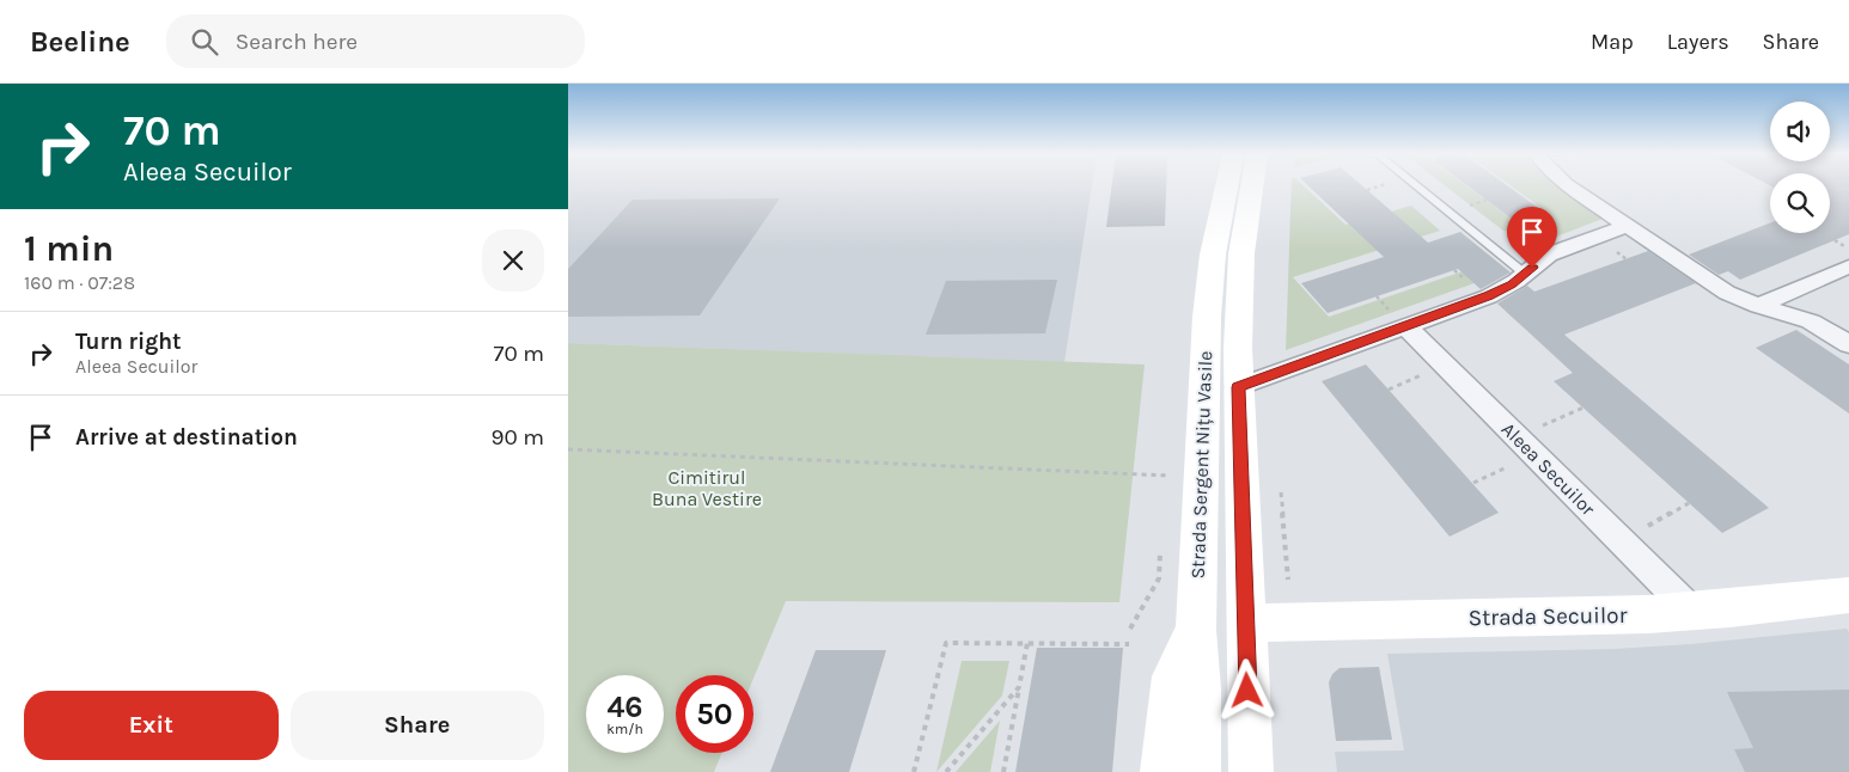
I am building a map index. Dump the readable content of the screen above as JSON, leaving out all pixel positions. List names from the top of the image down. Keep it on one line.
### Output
{"streets":{"main road":["Strada Sergent Nițu Vasile","Strada Secuilor"],"street":["Aleea Secuilor"]},"crossings":[["Strada Sergent Nițu Vasile","Strada Secuilor"],["Aleea Secuilor","Strada Secuilor"]],"parks":["Cimitirul Buna Vestire"],"page":{"header":"Beeline","search":"Search here","nav":["Map","Layers","Share"],"turn":["70 m","Aleea Secuilor"],"heading":["1 min","160 m · 07:28"],"list":[{"name":"Turn right","note":"Aleea Secuilor","value":"70 m"},{"name":"Arrive at destination","value":"90 m"}],"speed":"46 km/h","limit":"50","buttons":["Exit","Share"]}}
